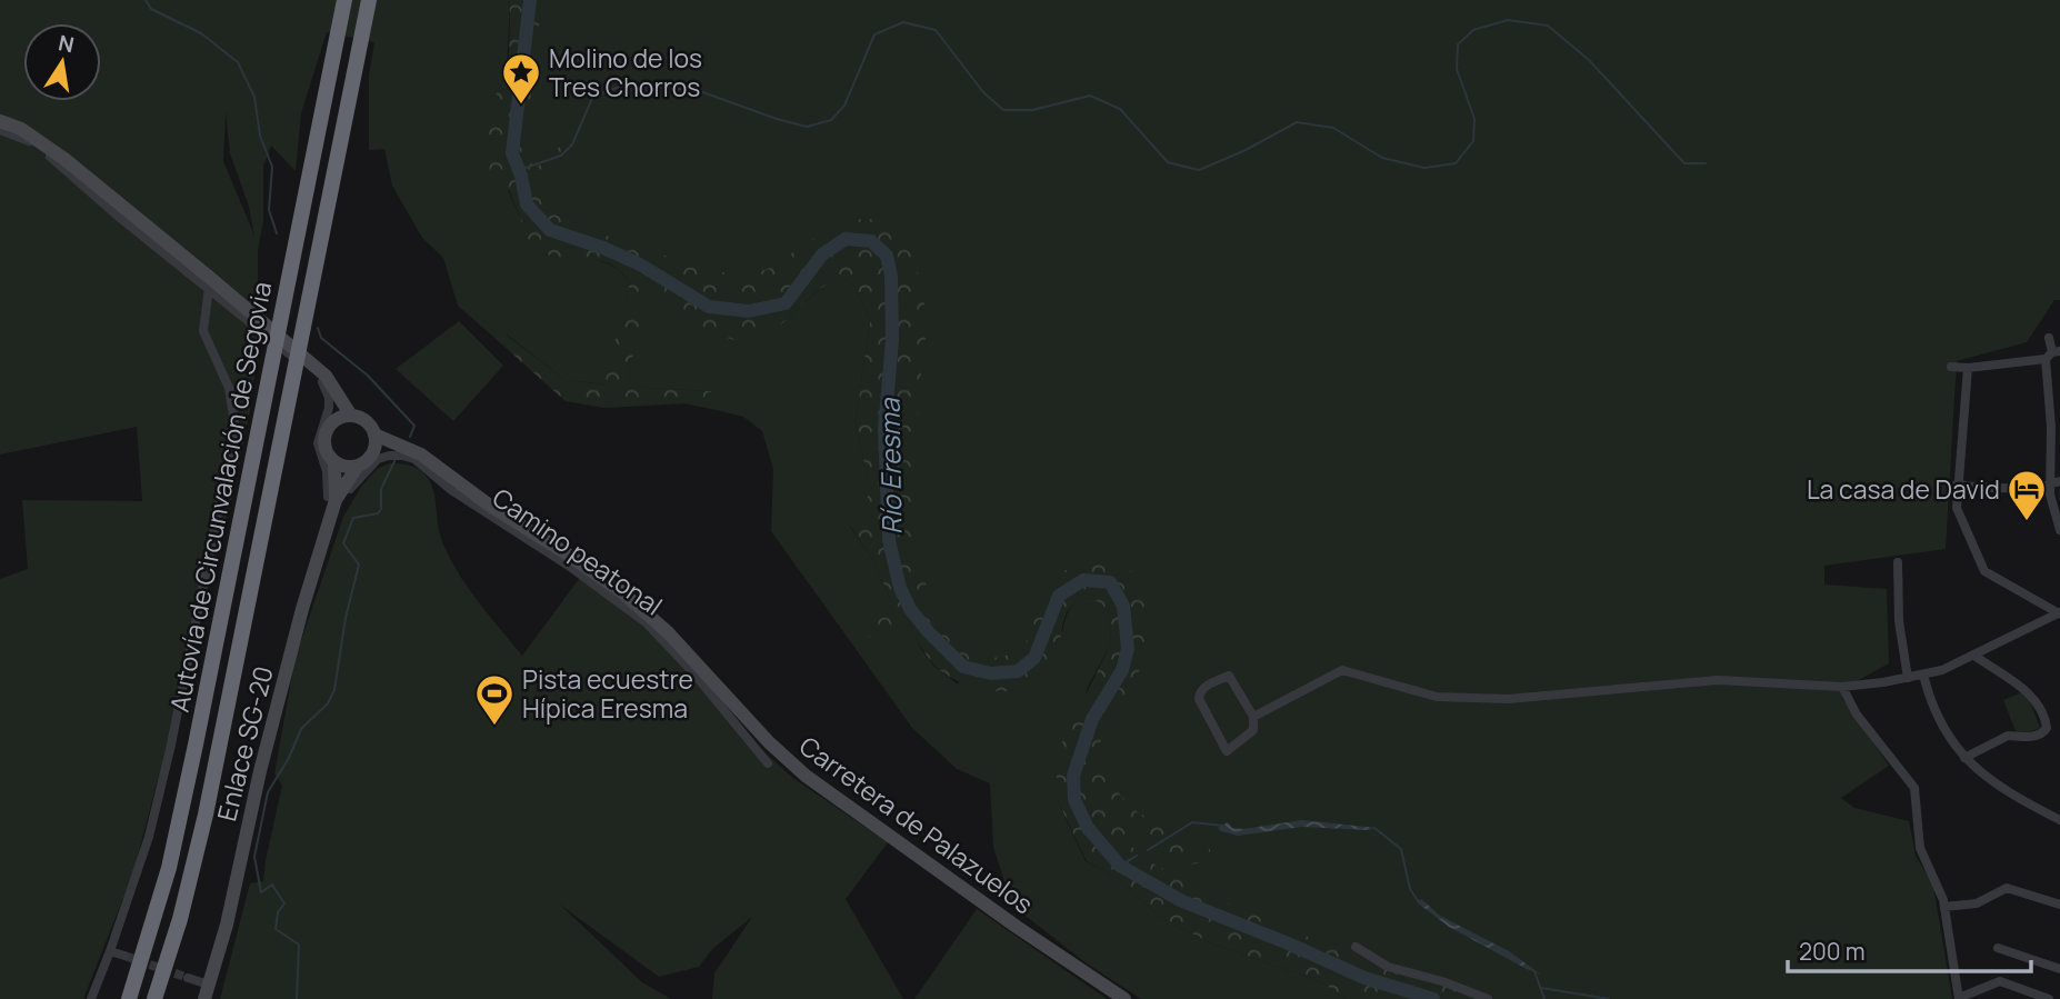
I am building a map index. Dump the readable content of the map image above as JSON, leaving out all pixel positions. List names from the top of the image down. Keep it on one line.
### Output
{"streets":{"highway":["Autovía de Circunvalación de Segovia"],"street":["Camino peatonal","Enlace SG-20","Carretera de Palazuelos"]},"crossings":[["Camino peatonal","Enlace SG-20"],["Enlace SG-20","Carretera de Palazuelos"]],"water":["Río Eresma"],"places":{"place":["Molino de los Tres Chorros"],"hotel":["La casa de David"],"sports":["Pista ecuestre Hípica Eresma"]},"scale_bar":"200 m","north":"top"}
